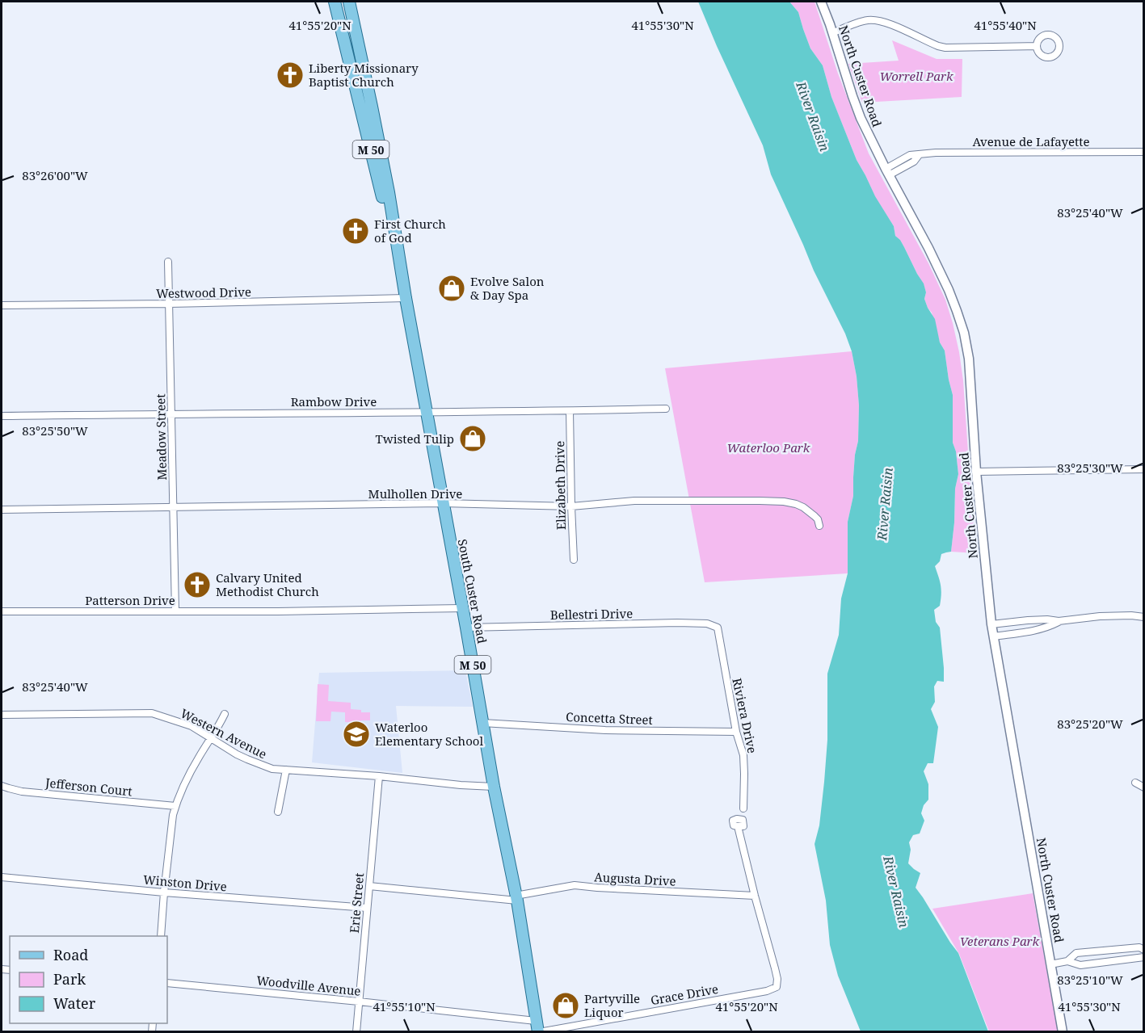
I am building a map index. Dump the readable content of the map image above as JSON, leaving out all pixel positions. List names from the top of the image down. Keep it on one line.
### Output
{"streets":{"main road":["M 50","South Custer Road"],"street":["North Custer Road","Avenue de Lafayette","Westwood Drive","Rambow Drive","Meadow Street","Elizabeth Drive","Mulhollen Drive","Patterson Drive","Bellestri Drive","Riviera Drive","Concetta Street","Western Avenue","Jefferson Court","Augusta Drive","Winston Drive","Erie Street","Woodville Avenue","Grace Drive"]},"crossings":[["North Custer Road","Avenue de Lafayette"],["Westwood Drive","Meadow Street"],["Westwood Drive","South Custer Road"],["Rambow Drive","Meadow Street"],["Rambow Drive","Elizabeth Drive"],["Rambow Drive","South Custer Road"],["Meadow Street","Mulhollen Drive"],["Meadow Street","Patterson Drive"],["Elizabeth Drive","Mulhollen Drive"],["Mulhollen Drive","South Custer Road"],["South Custer Road","Patterson Drive"],["South Custer Road","Bellestri Drive"],["South Custer Road","Concetta Street"],["South Custer Road","Western Avenue"],["South Custer Road","Augusta Drive"],["South Custer Road","Woodville Avenue"],["South Custer Road","Grace Drive"],["Bellestri Drive","Riviera Drive"],["Riviera Drive","Concetta Street"],["Western Avenue","Erie Street"],["Augusta Drive","Grace Drive"],["Winston Drive","Erie Street"],["Erie Street","Woodville Avenue"],["Woodville Avenue","Grace Drive"]],"water":["River Raisin"],"parks":["Worrell Park","Waterloo Park","Veterans Park"],"places":{"church":["Liberty Missionary Baptist Church","First Church of God","Calvary United Methodist Church"],"shop":["Evolve Salon & Day Spa","Twisted Tulip","Partyville Liquor"],"school or university":["Waterloo Elementary School"]},"legend":["Road","Park","Water"],"coordinates":["41°55'20\"N","41°55'30\"N","41°55'40\"N","83°26'00\"W","83°25'40\"W","83°25'50\"W","83°25'30\"W","83°25'20\"W","83°25'10\"W","41°55'10\"N"]}
